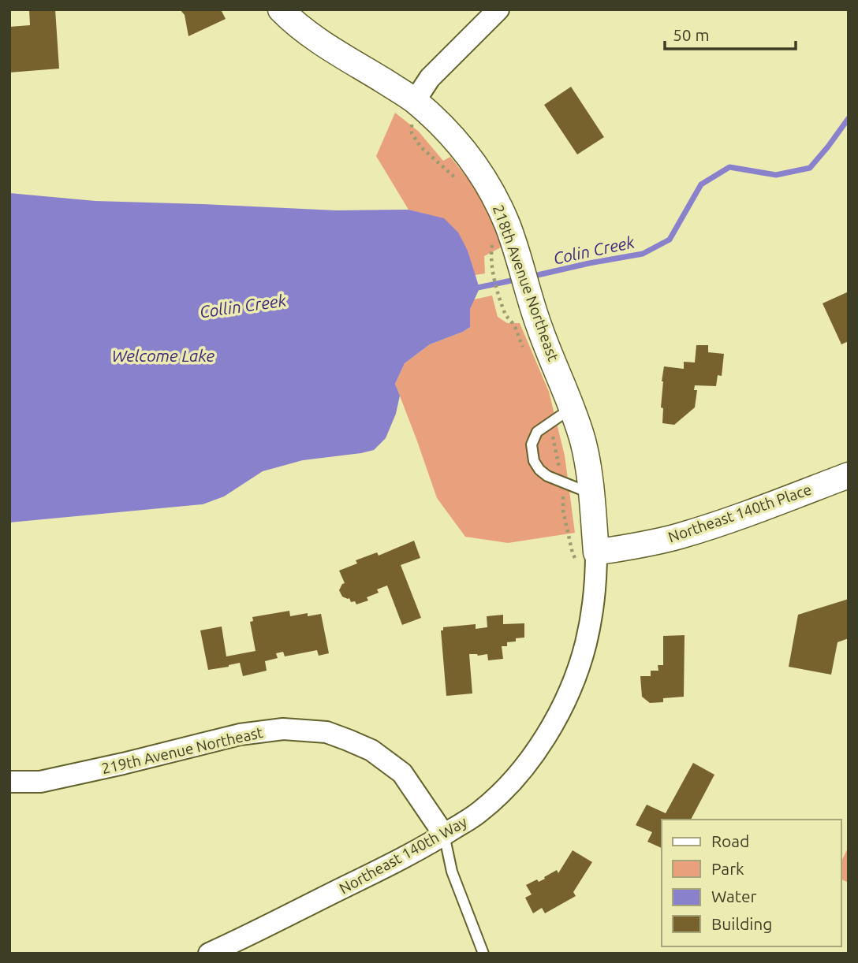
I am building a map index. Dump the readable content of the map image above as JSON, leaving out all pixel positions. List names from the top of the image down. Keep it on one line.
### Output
{"streets":{"street":["218th Avenue Northeast","Northeast 140th Place","219th Avenue Northeast","Northeast 140th Way"]},"crossings":[["218th Avenue Northeast","Northeast 140th Place"],["218th Avenue Northeast","Northeast 140th Way"],["Northeast 140th Place","Northeast 140th Way"],["219th Avenue Northeast","Northeast 140th Way"]],"water":["Colin Creek","Collin Creek","Welcome Lake"],"legend":["Road","Park","Water","Building"],"scale_bar":"50 m"}
